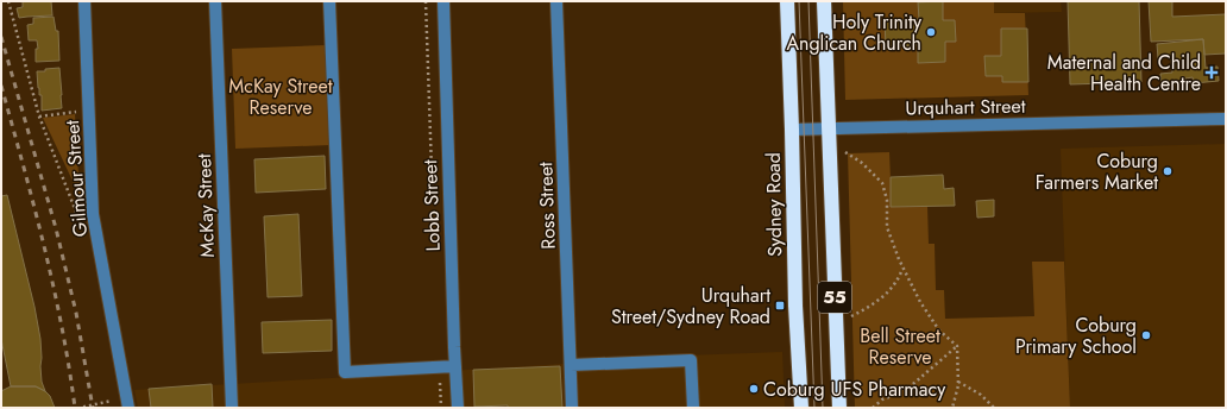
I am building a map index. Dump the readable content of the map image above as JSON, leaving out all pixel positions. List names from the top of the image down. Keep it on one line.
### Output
{"streets":{"highway":["Sydney Road","55"],"street":["Urquhart Street","Gilmour Street","McKay Street","Lobb Street","Ross Street"]},"crossings":[["Urquhart Street","Sydney Road"],["Urquhart Street","55"]],"parks":["McKay Street Reserve","Bell Street Reserve"],"places":{"other":["Holy Trinity Anglican Church","Coburg Farmers Market","Coburg Primary School","Coburg UFS Pharmacy"],"health":["Maternal and Child Health Centre"],"transit":["Urquhart Street/Sydney Road"]}}
